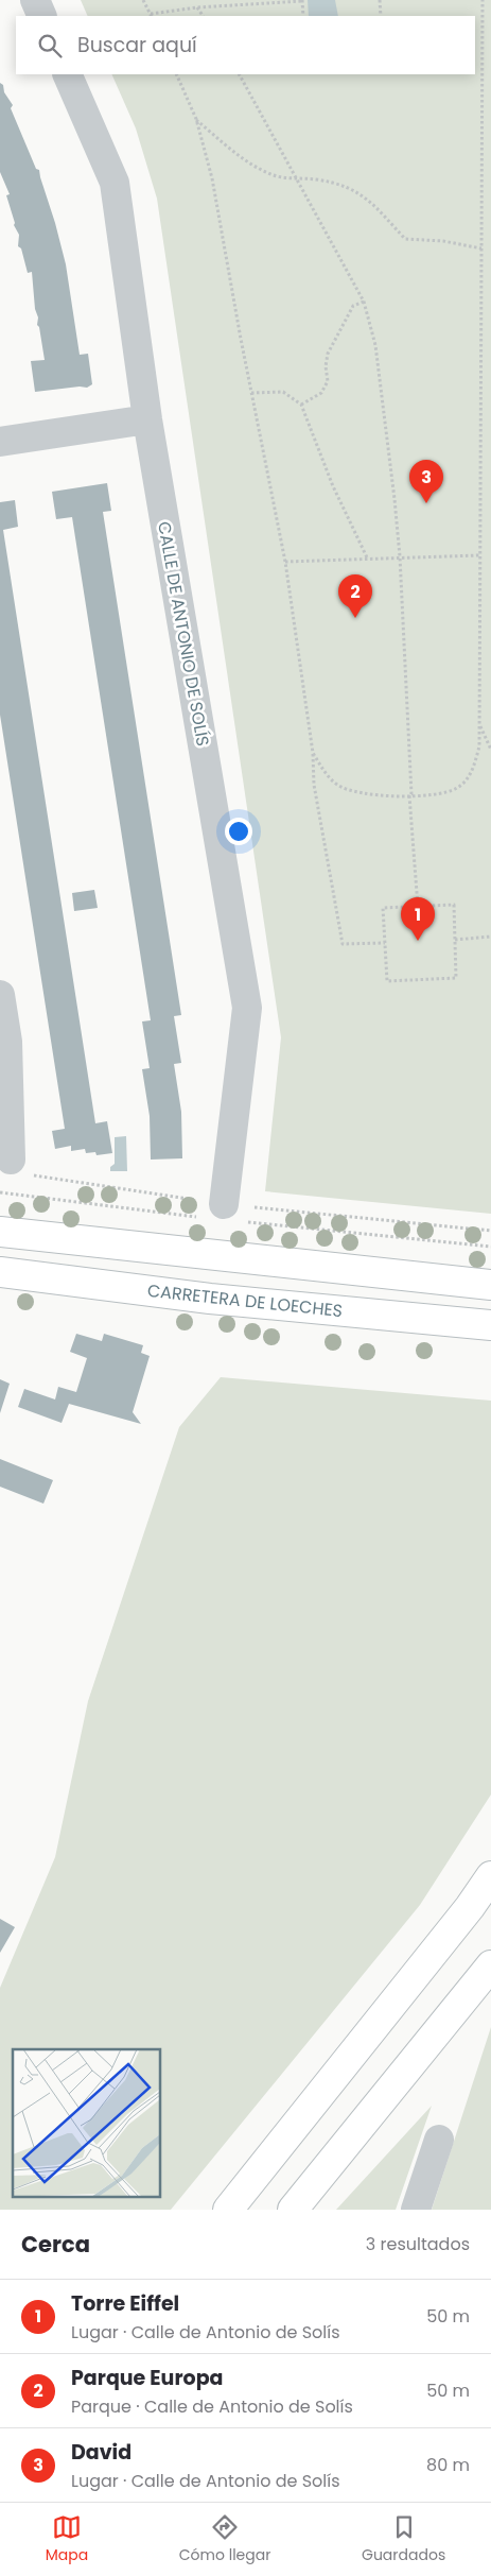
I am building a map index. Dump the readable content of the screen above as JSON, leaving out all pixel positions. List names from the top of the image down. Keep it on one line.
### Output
{"streets":{"main road":["CARRETERA DE LOECHES"],"street":["CALLE DE ANTONIO DE SOLÍS"]},"page":{"search":"Buscar aquí","pins":["3","2","1"],"heading":["Cerca","3 resultados"],"list":[{"mark":"1","name":"Torre Eiffel","note":"Lugar · Calle de Antonio de Solís","value":"50 m"},{"mark":"2","name":"Parque Europa","note":"Parque · Calle de Antonio de Solís","value":"50 m"},{"mark":"3","name":"David","note":"Lugar · Calle de Antonio de Solís","value":"80 m"}],"nav":["Mapa","Cómo llegar","Guardados"]}}
